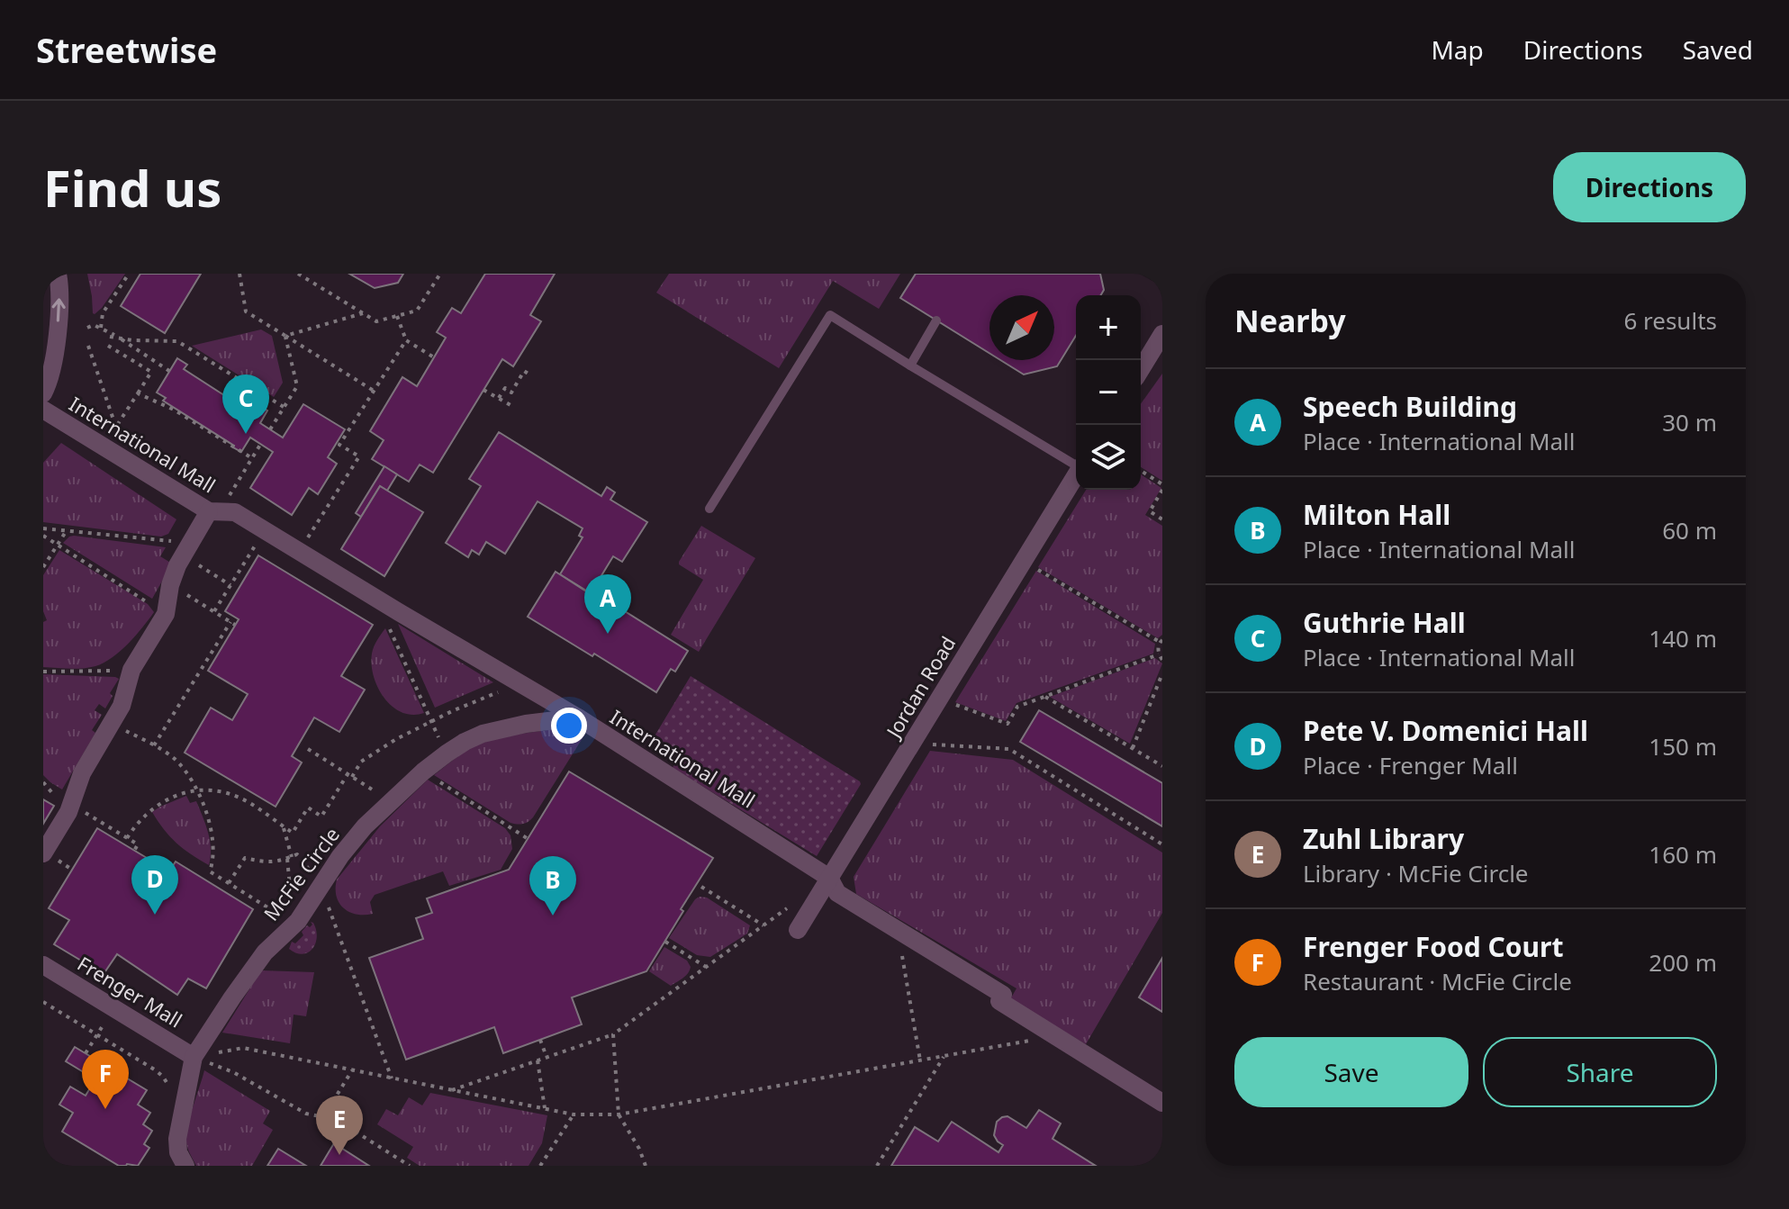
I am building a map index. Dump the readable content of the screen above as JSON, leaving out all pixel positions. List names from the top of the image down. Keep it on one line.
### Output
{"streets":{"street":["International Mall","Jordan Road","McFie Circle","Frenger Mall"]},"crossings":[["International Mall","Jordan Road"],["International Mall","McFie Circle"],["McFie Circle","Frenger Mall"]],"north":"top right","page":{"header":"Streetwise","nav":["Map","Directions","Saved"],"buttons":["Directions",["Save","Share"]],"title":"Find us","heading":["Nearby","6 results"],"map_buttons":["+","−"],"list":[{"mark":"A","name":"Speech Building","note":"Place · International Mall","value":"30 m"},{"mark":"B","name":"Milton Hall","note":"Place · International Mall","value":"60 m"},{"mark":"C","name":"Guthrie Hall","note":"Place · International Mall","value":"140 m"},{"mark":"D","name":"Pete V. Domenici Hall","note":"Place · Frenger Mall","value":"150 m"},{"mark":"E","name":"Zuhl Library","note":"Library · McFie Circle","value":"160 m"},{"mark":"F","name":"Frenger Food Court","note":"Restaurant · McFie Circle","value":"200 m"}],"pins":["C","A","D","B","F","E"]}}
